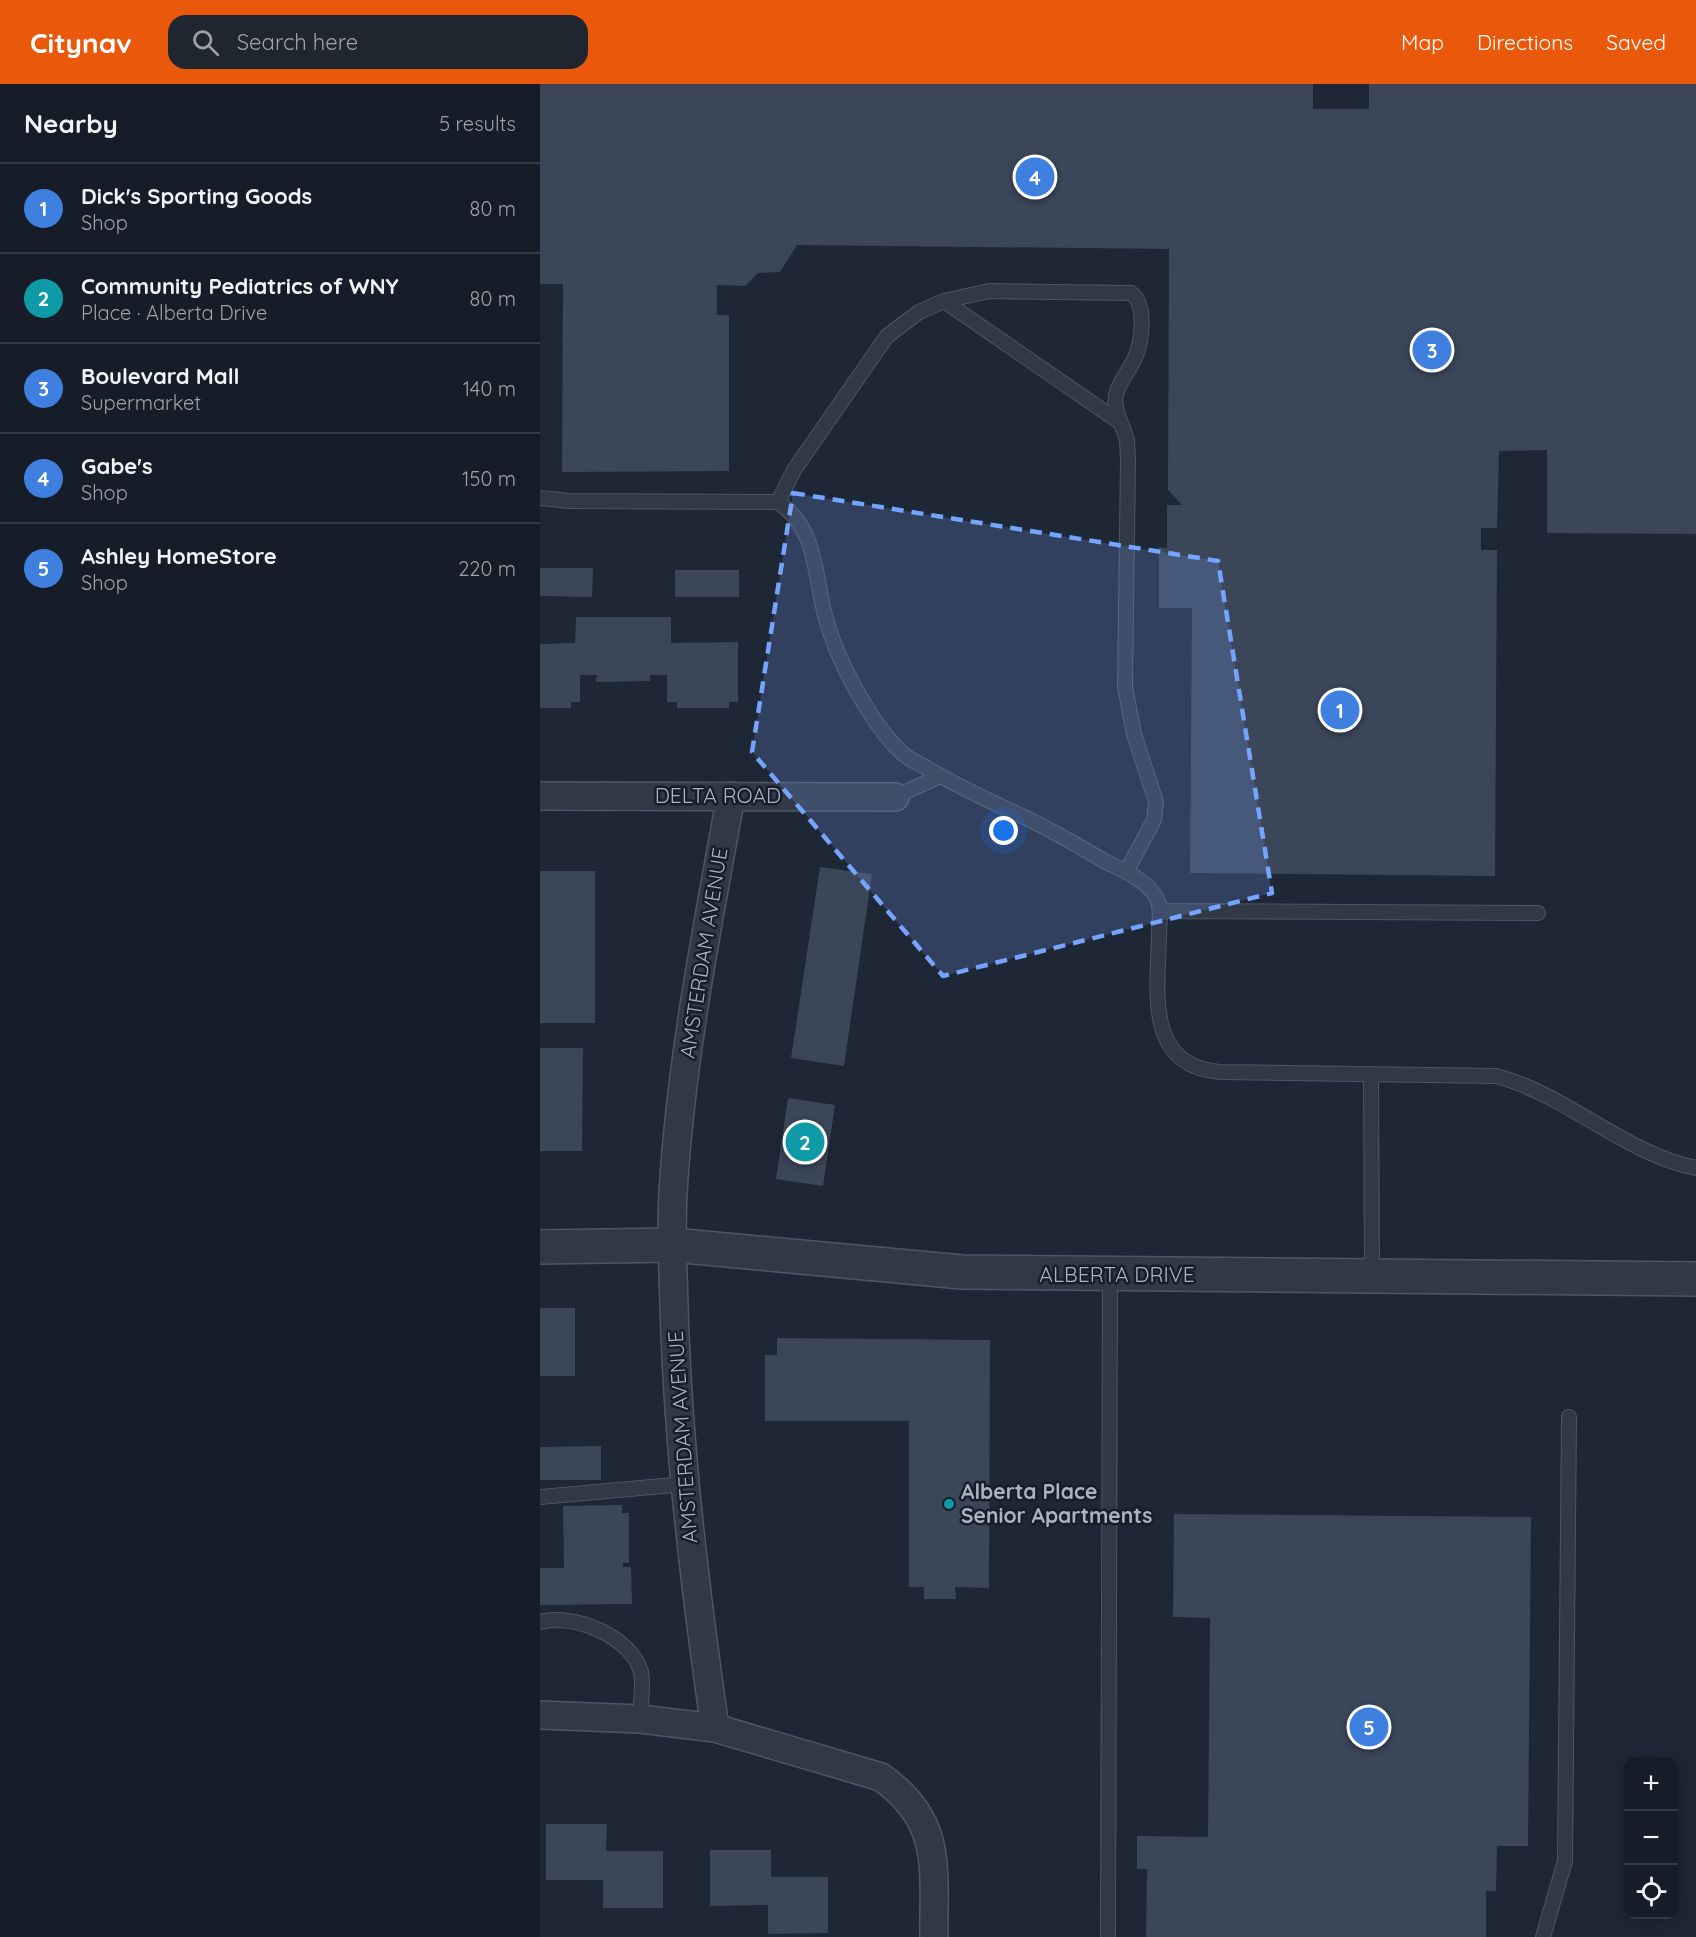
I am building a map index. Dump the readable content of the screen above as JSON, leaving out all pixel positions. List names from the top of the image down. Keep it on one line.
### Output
{"streets":{"street":["DELTA ROAD","AMSTERDAM AVENUE","ALBERTA DRIVE"]},"crossings":[["DELTA ROAD","AMSTERDAM AVENUE"],["AMSTERDAM AVENUE","ALBERTA DRIVE"]],"places":["Alberta Place Senior Apartments"],"page":{"header":"Citynav","search":"Search here","nav":["Map","Directions","Saved"],"heading":["Nearby","5 results"],"pins":["4","3","1","2","5"],"list":[{"mark":"1","name":"Dick's Sporting Goods","note":"Shop","value":"80 m"},{"mark":"2","name":"Community Pediatrics of WNY","note":"Place · Alberta Drive","value":"80 m"},{"mark":"3","name":"Boulevard Mall","note":"Supermarket","value":"140 m"},{"mark":"4","name":"Gabe's","note":"Shop","value":"150 m"},{"mark":"5","name":"Ashley HomeStore","note":"Shop","value":"220 m"}],"map_buttons":["+","−"]}}
